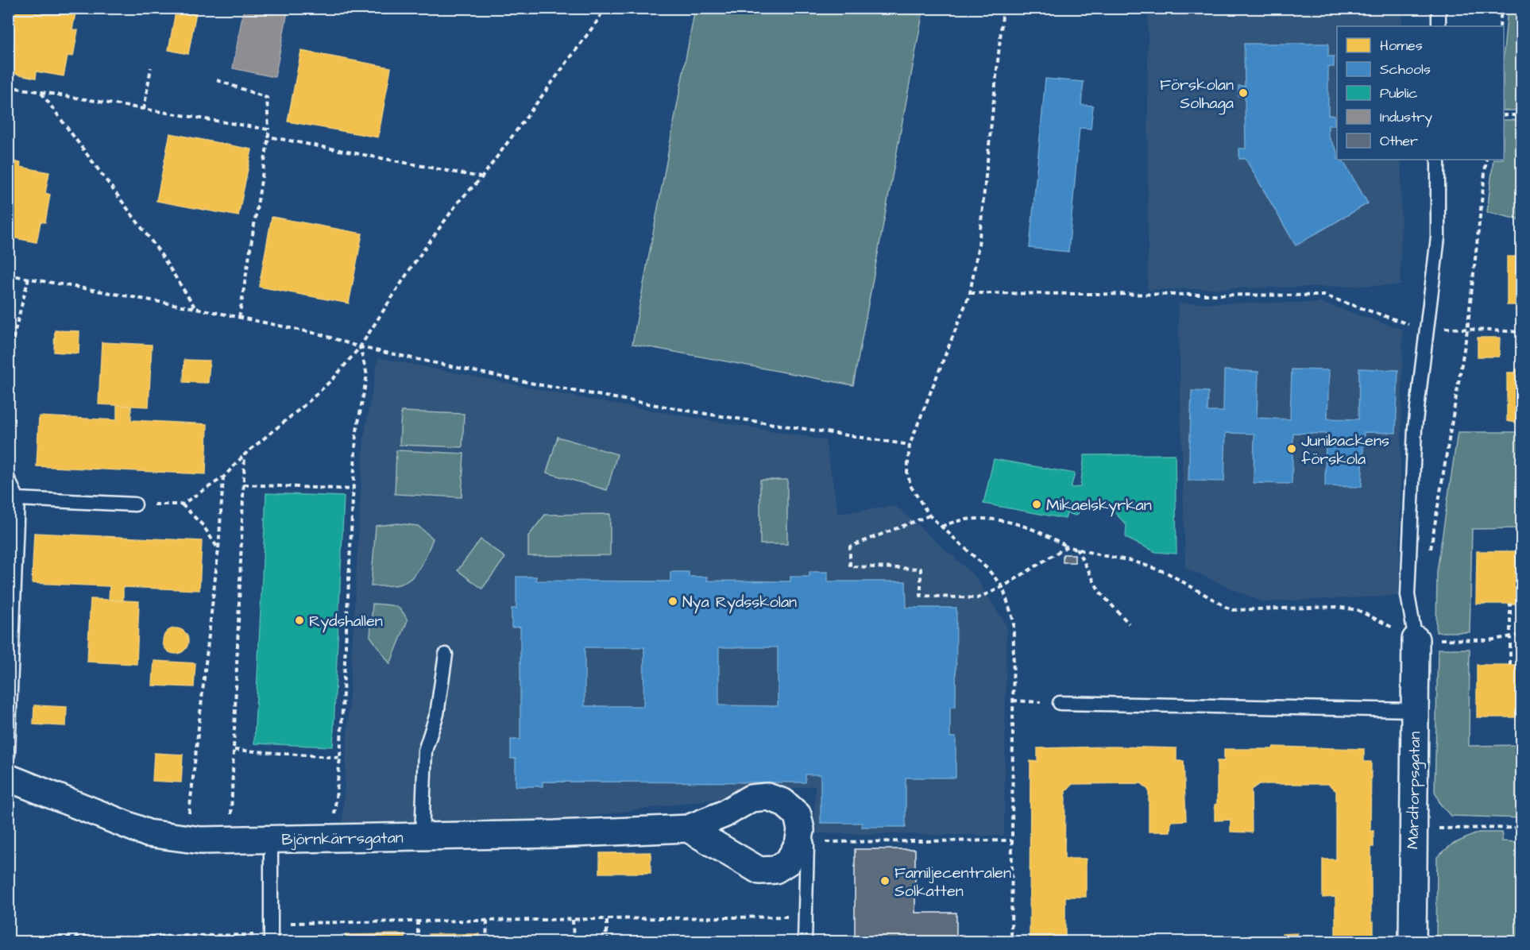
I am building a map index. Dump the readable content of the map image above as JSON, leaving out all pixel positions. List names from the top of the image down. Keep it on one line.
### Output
{"streets":{"street":["Mårdtorpsgatan","Björnkärrsgatan"]},"places":["Förskolan Solhaga","Junibackens förskola","Mikaelskyrkan","Nya Rydsskolan","Rydshallen","Familjecentralen Solkatten"],"legend":["Homes","Schools","Public","Industry","Other"]}
